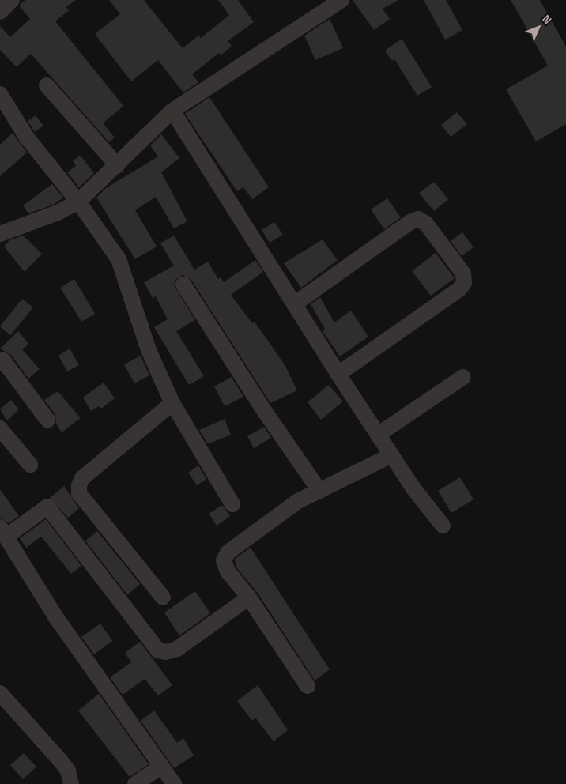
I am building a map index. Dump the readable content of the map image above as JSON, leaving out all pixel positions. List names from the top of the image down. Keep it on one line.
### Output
{"north":"top right"}
